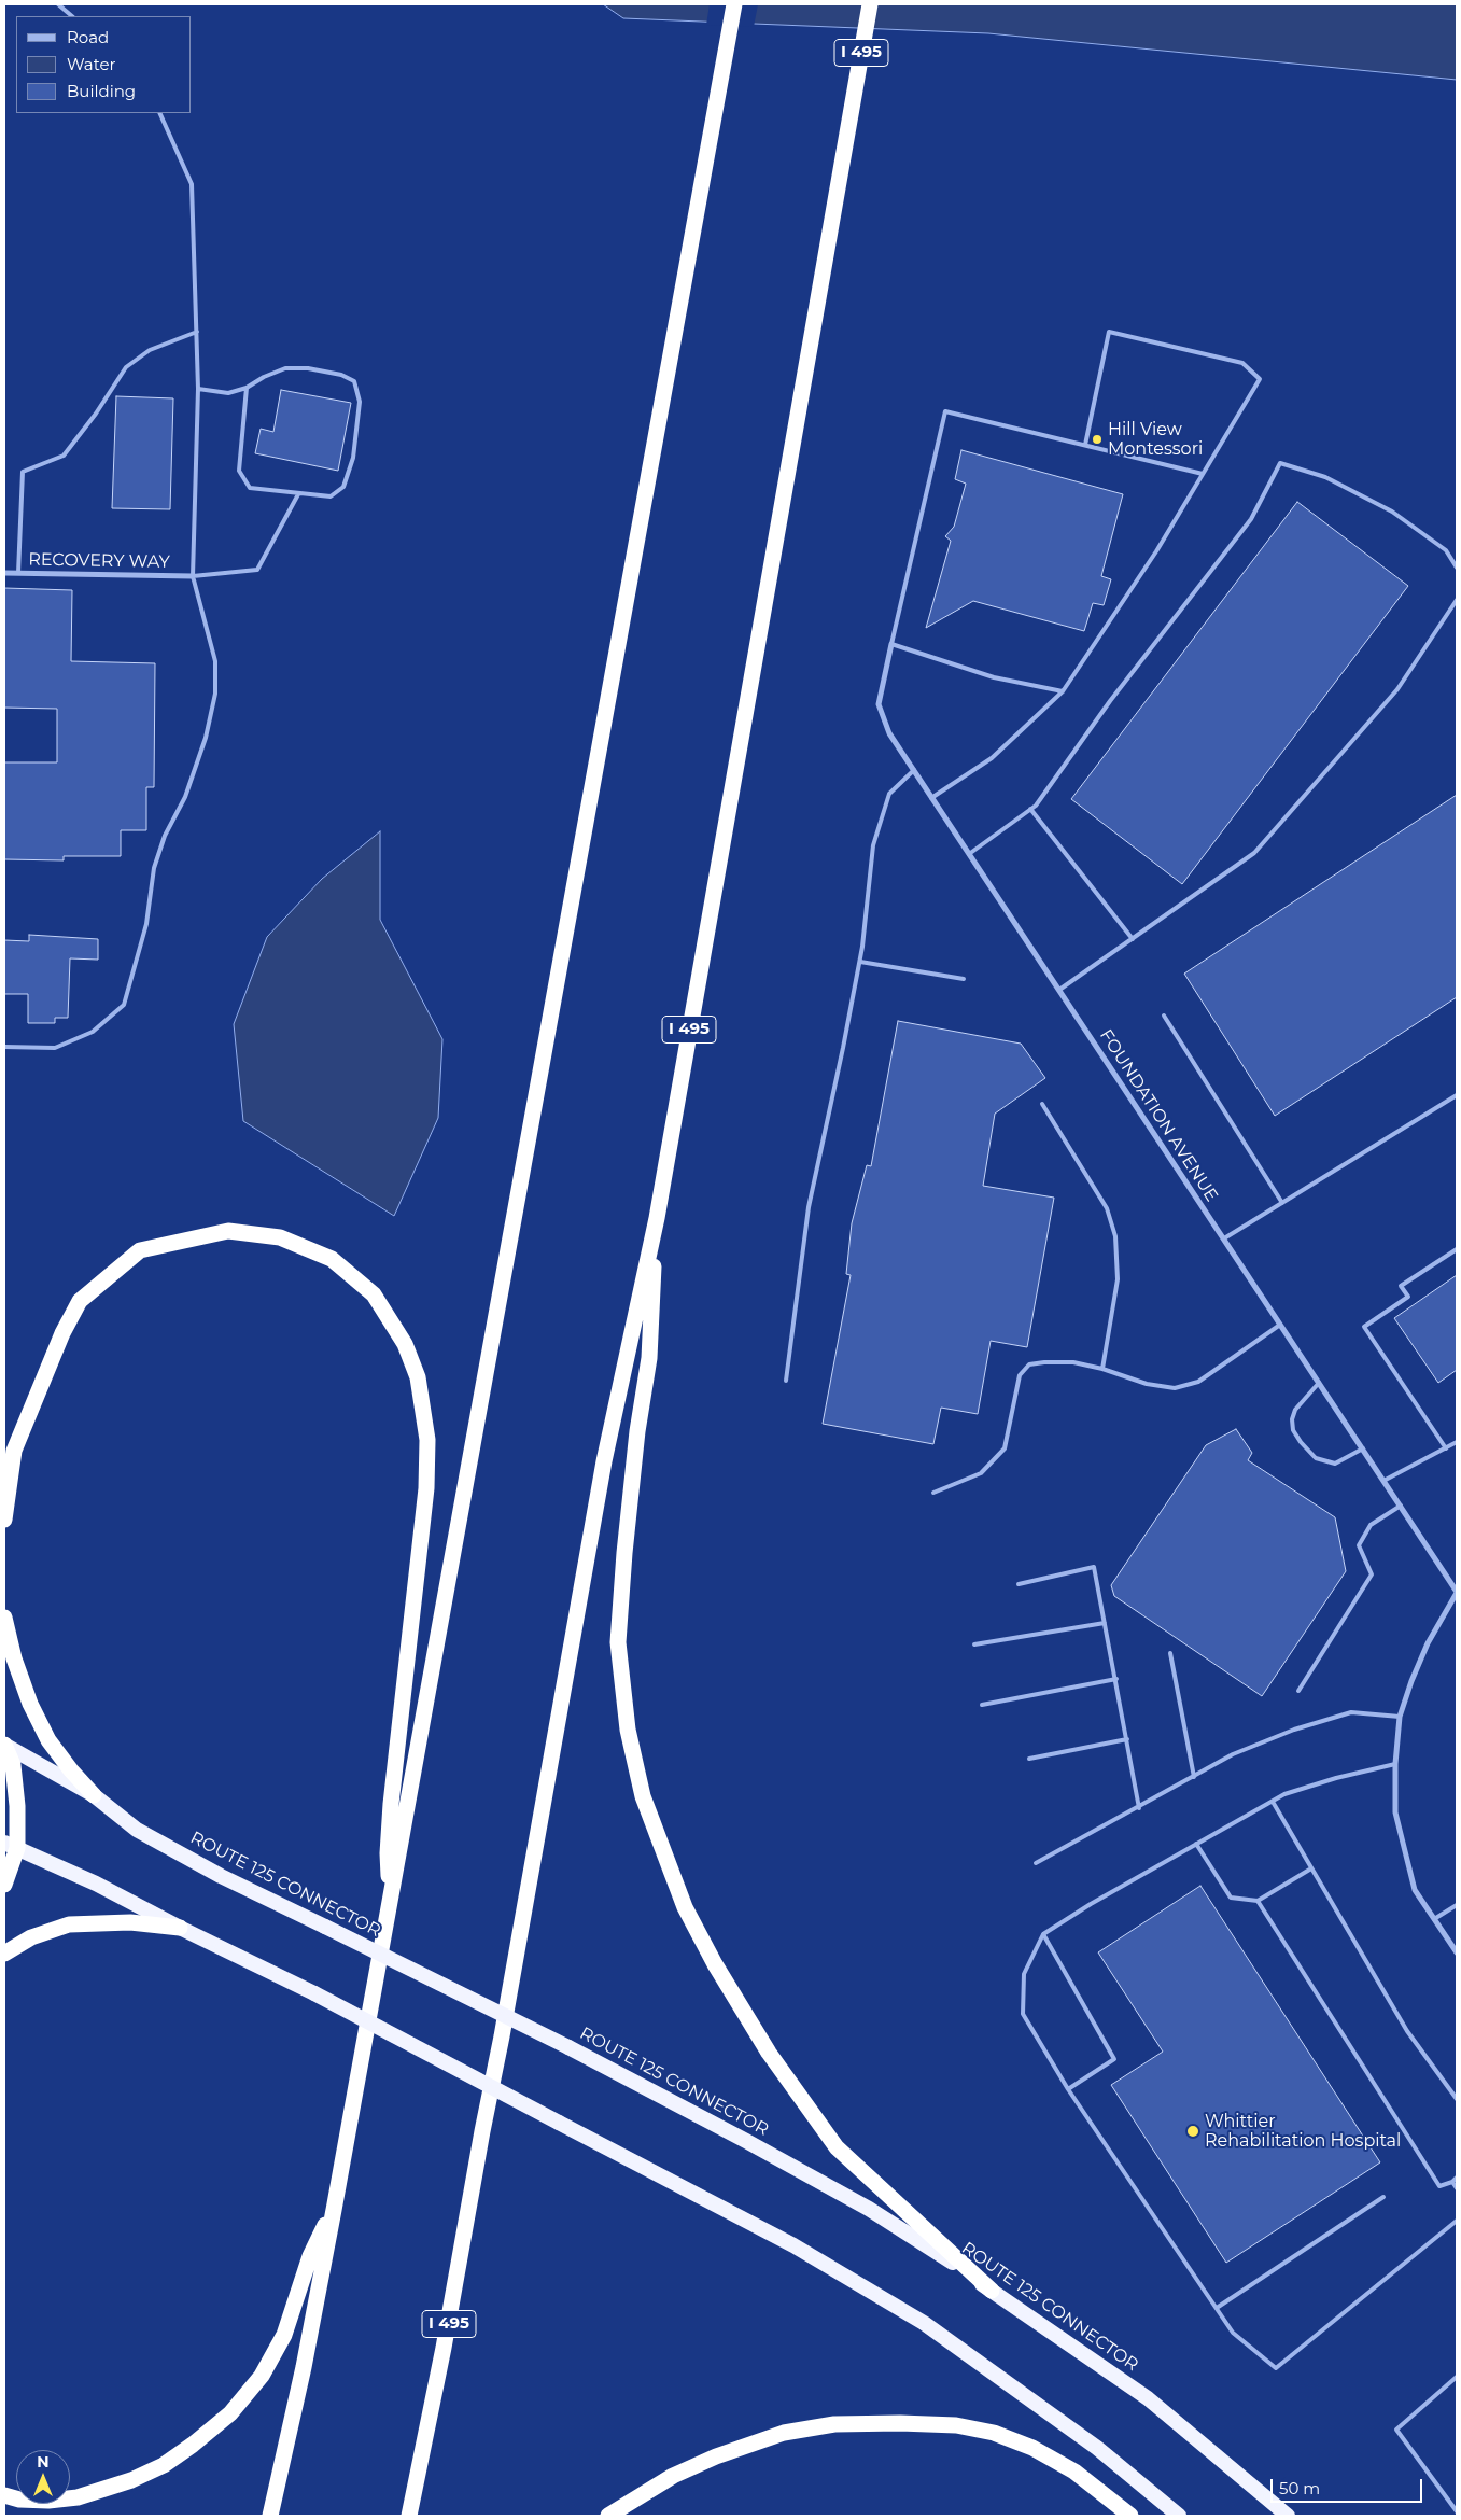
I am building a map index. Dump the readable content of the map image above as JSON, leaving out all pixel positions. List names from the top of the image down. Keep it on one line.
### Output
{"streets":{"highway":["I 495","ROUTE 125 CONNECTOR"],"street":["RECOVERY WAY","FOUNDATION AVENUE"]},"places":["Hill View Montessori","Whittier Rehabilitation Hospital"],"legend":["Road","Water","Building"],"scale_bar":"50 m","north":"top"}
